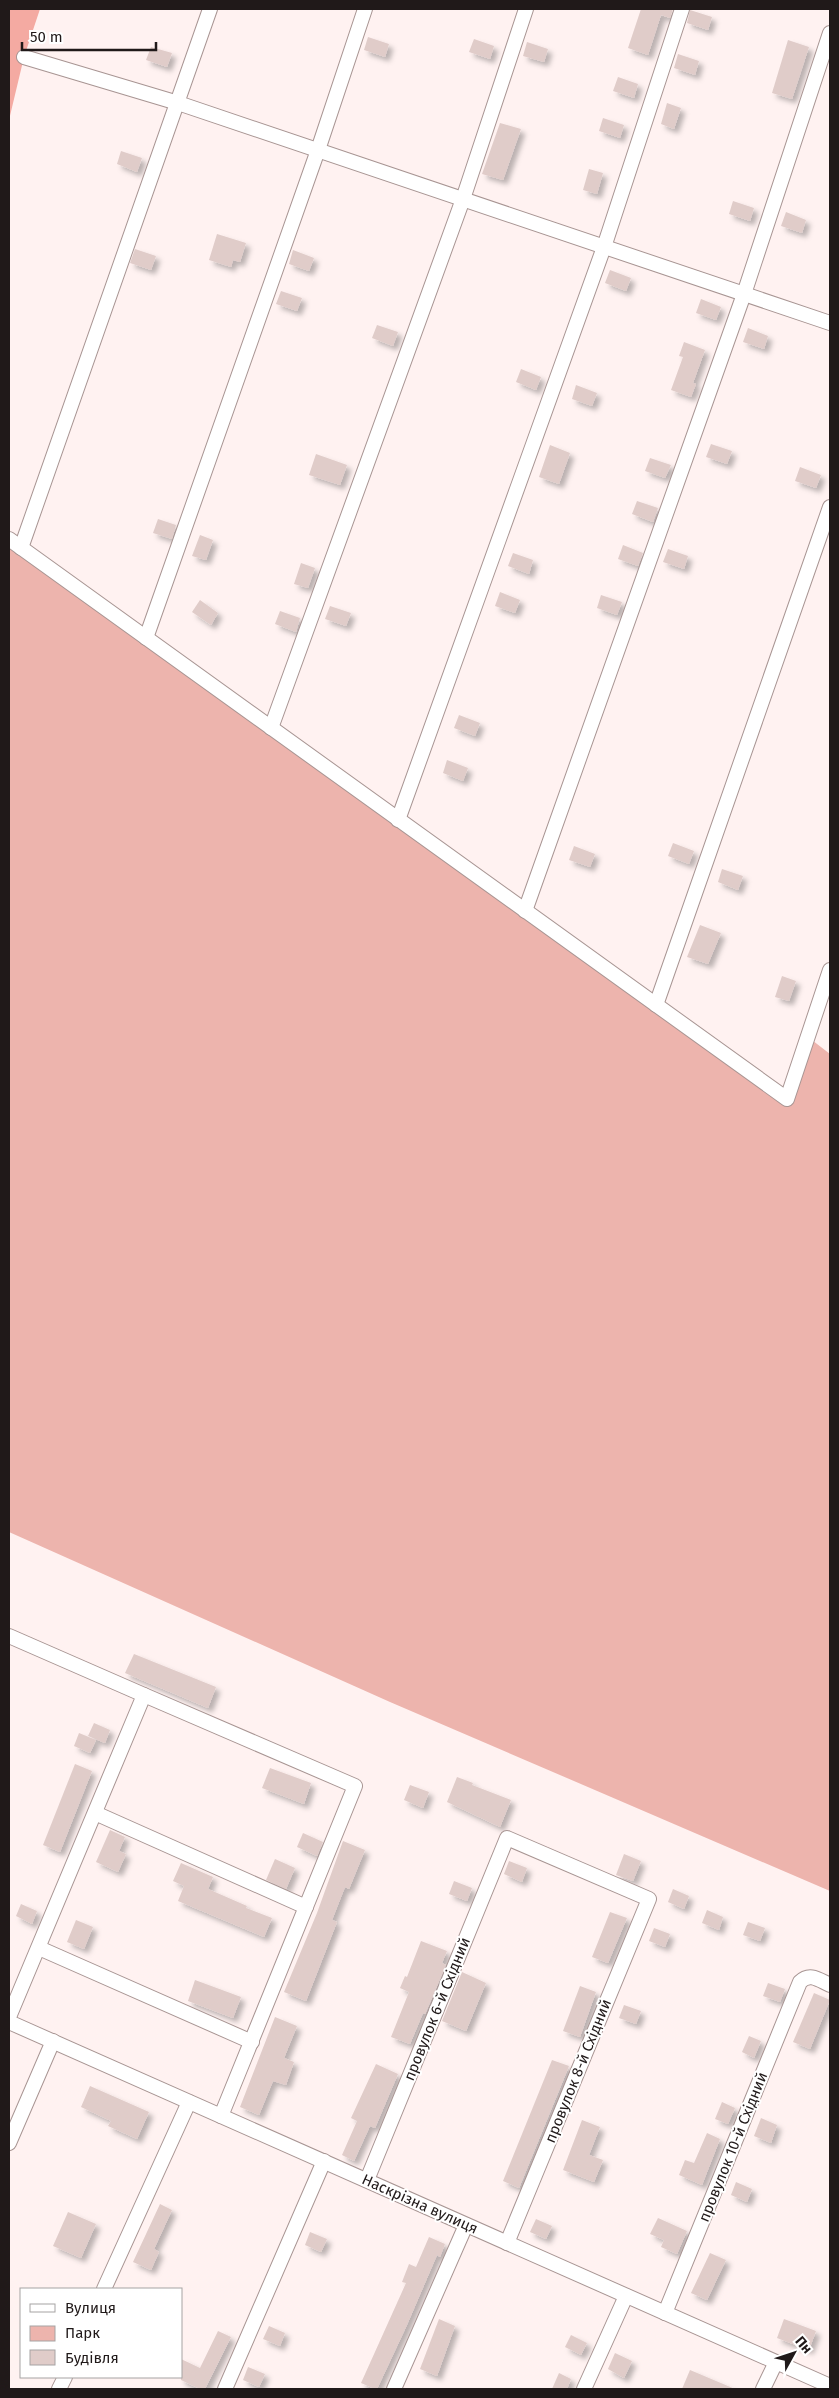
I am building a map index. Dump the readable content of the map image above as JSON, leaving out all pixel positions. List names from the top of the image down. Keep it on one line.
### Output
{"streets":{"street":["провулок 6-й Східний","провулок 8-й Східний","провулок 10-й Східний","Наскрізна вулиця"]},"crossings":[["провулок 6-й Східний","провулок 8-й Східний"],["провулок 6-й Східний","Наскрізна вулиця"],["провулок 8-й Східний","Наскрізна вулиця"],["провулок 10-й Східний","Наскрізна вулиця"]],"legend":["Вулиця","Парк","Будівля"],"scale_bar":"50 m","north":"top right"}
